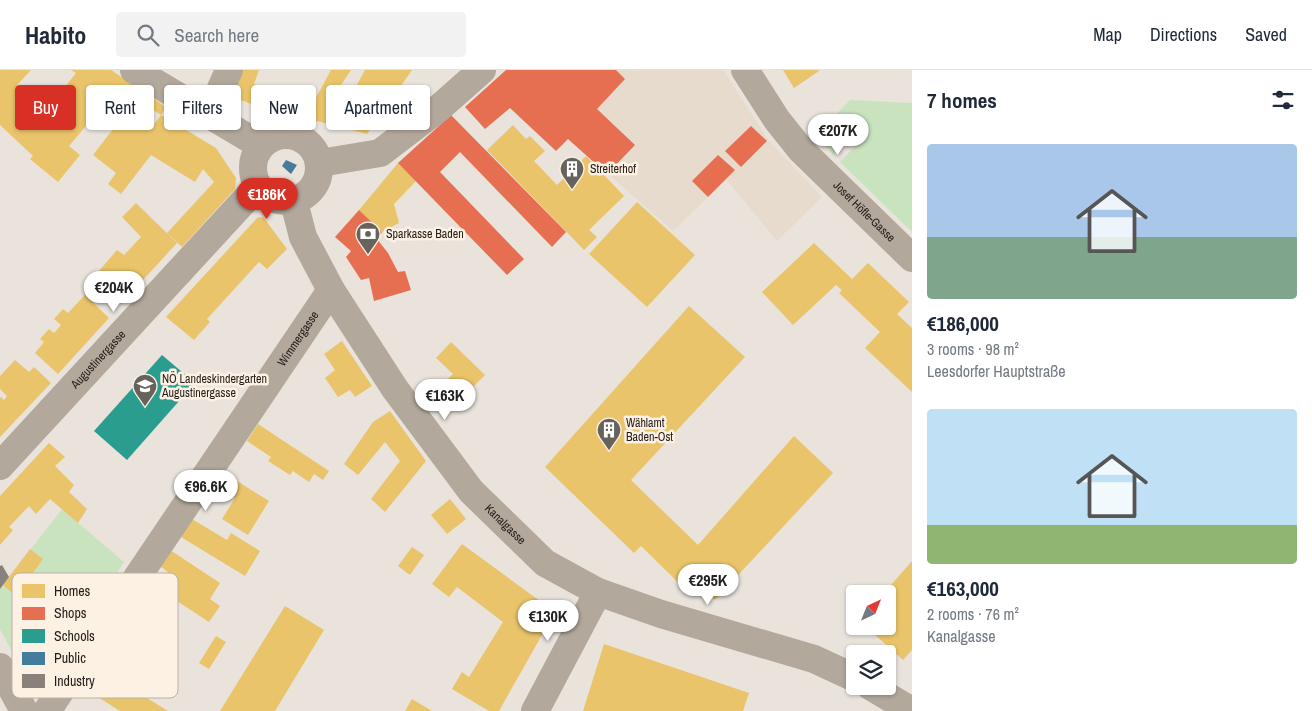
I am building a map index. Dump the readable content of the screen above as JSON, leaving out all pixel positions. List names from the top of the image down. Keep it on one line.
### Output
{"streets":{"street":["Josef Höfle-Gasse","Wimmergasse","Augustinergasse","Kanalgasse"]},"crossings":[["Wimmergasse","Kanalgasse"],["Augustinergasse","Kanalgasse"]],"places":{"building":["Streiterhof","Wählamt Baden-Ost"],"bank":["Sparkasse Baden"],"school or university":["NÖ Landeskindergarten Augustinergasse"]},"legend":["Homes","Shops","Schools","Public","Industry"],"north":"top right","page":{"header":"Habito","search":"Search here","nav":["Map","Directions","Saved"],"heading":"7 homes","chip":["Buy","Rent","Filters","New","Apartment"],"price":["€207K","€186K","€204K","€163K","€96.6K","€295K","€130K"],"list":[{"name":"€186,000","note":"3 rooms · 98 m² · Leesdorfer Hauptstraße"},{"name":"€163,000","note":"2 rooms · 76 m² · Kanalgasse"}]}}
